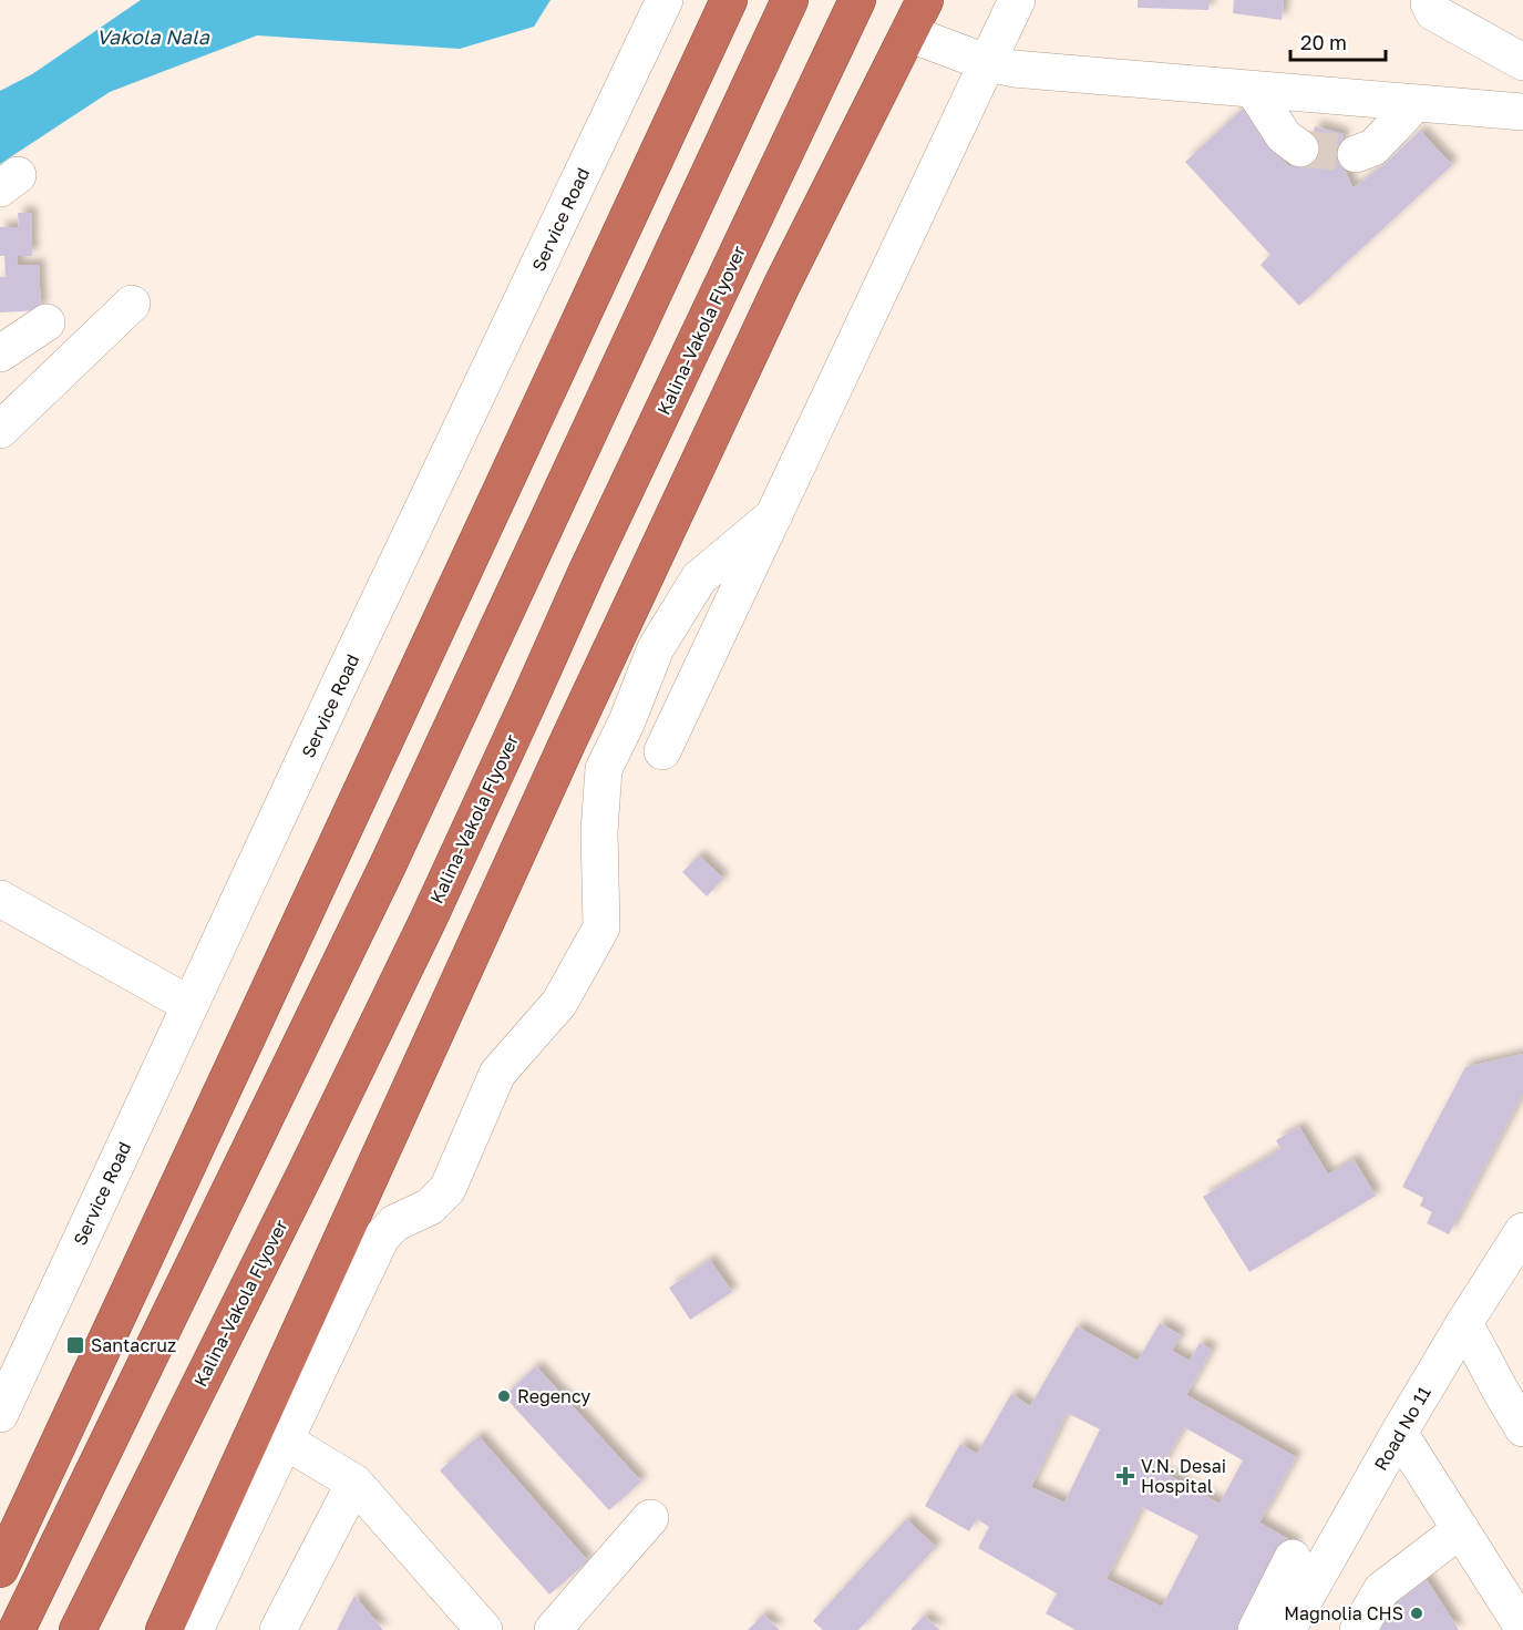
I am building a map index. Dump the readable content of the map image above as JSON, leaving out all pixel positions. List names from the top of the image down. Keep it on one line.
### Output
{"streets":{"highway":["Kalina-Vakola Flyover"],"street":["Service Road","Road No 11"]},"water":["Vakola Nala"],"places":{"transit":["Santacruz"],"other":["Regency","Magnolia CHS"],"health":["V.N. Desai Hospital"]},"scale_bar":"20 m"}
